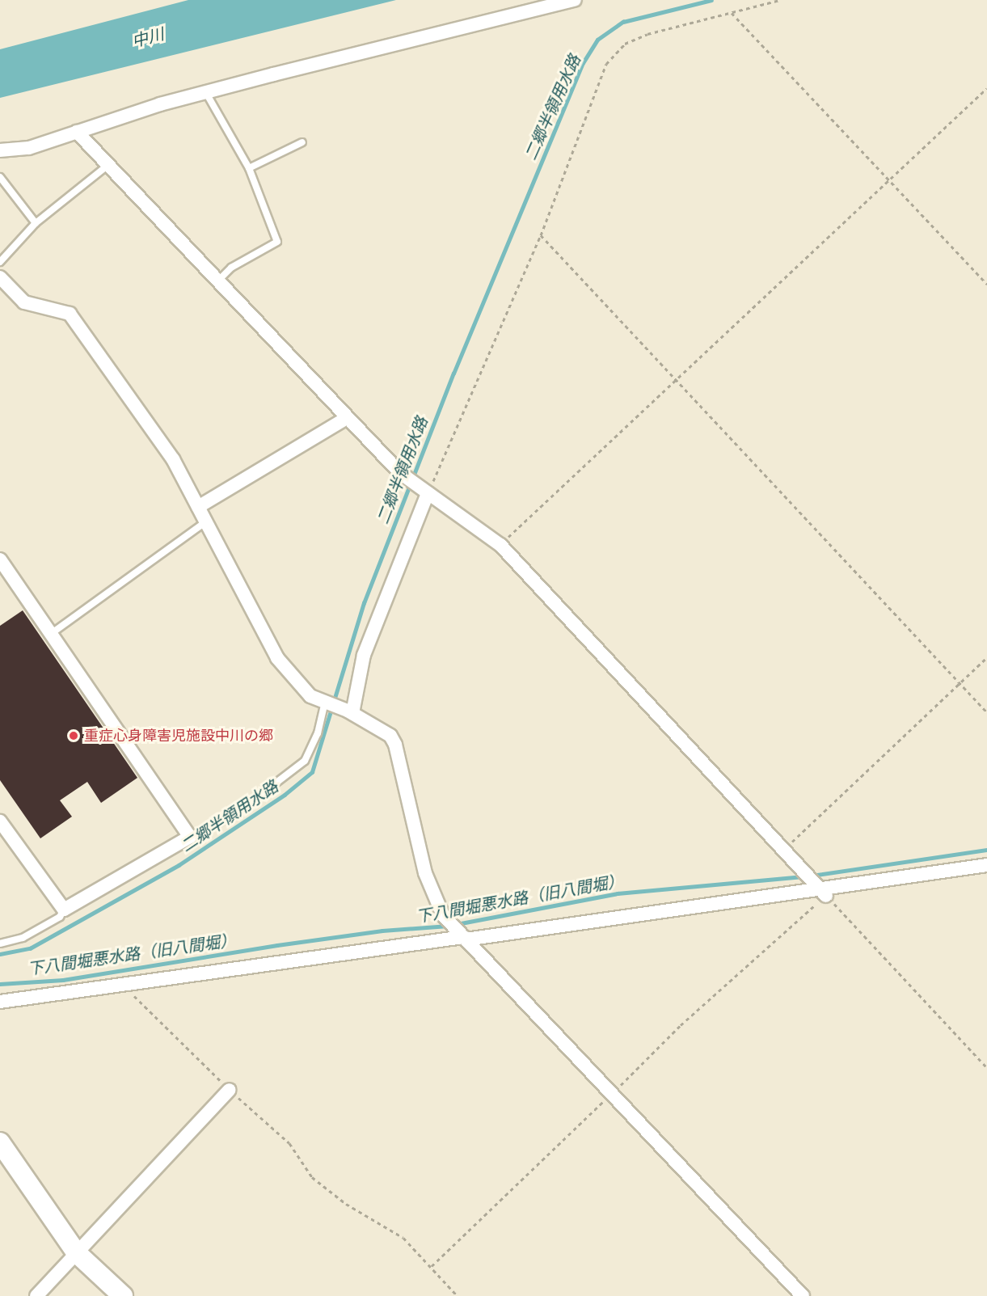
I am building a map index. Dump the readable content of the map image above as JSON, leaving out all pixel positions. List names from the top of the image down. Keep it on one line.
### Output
{"water":["中川","二郷半領用水路","下八間堀悪水路（旧八間堀）"],"places":["重症心身障害児施設中川の郷"]}
